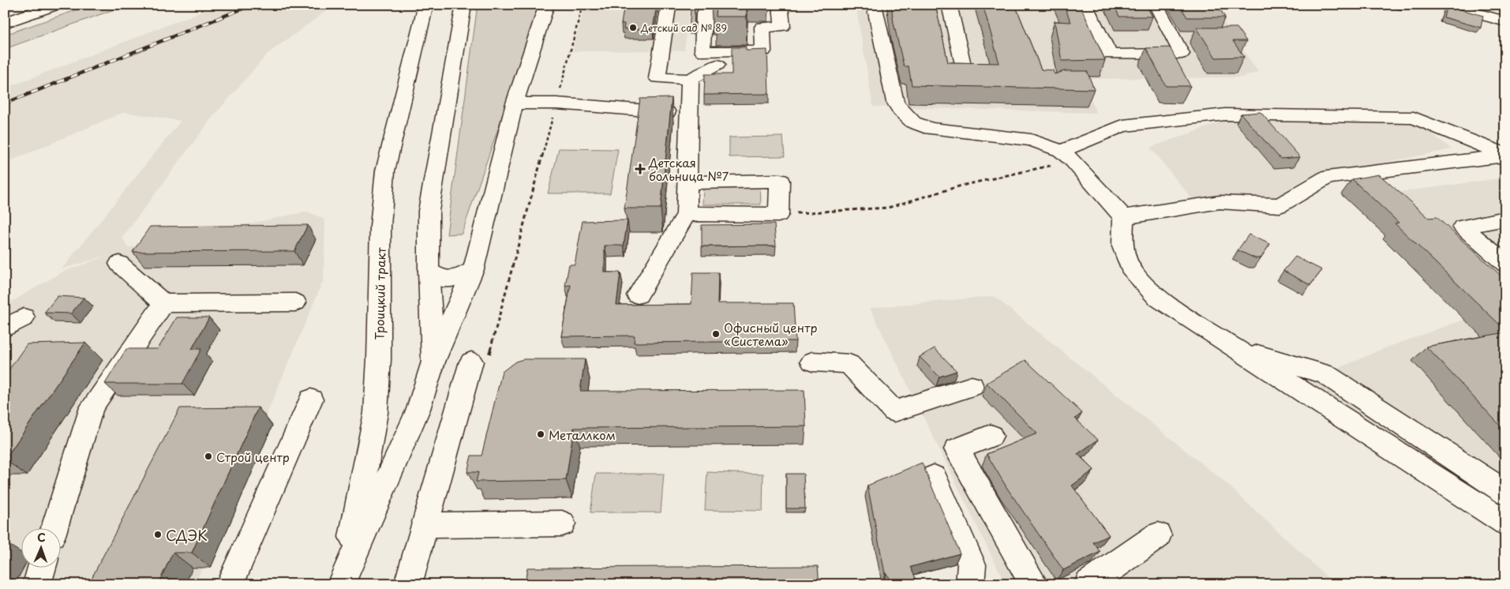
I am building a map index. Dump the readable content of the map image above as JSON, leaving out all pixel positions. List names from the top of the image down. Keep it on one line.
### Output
{"streets":{"main road":["Троицкий тракт"]},"places":{"other":["Детский сад № 89","Офисный центр «Система»","Металлком","Строй центр","СДЭК"],"health":["Детская больница №7"]},"north":"top"}
